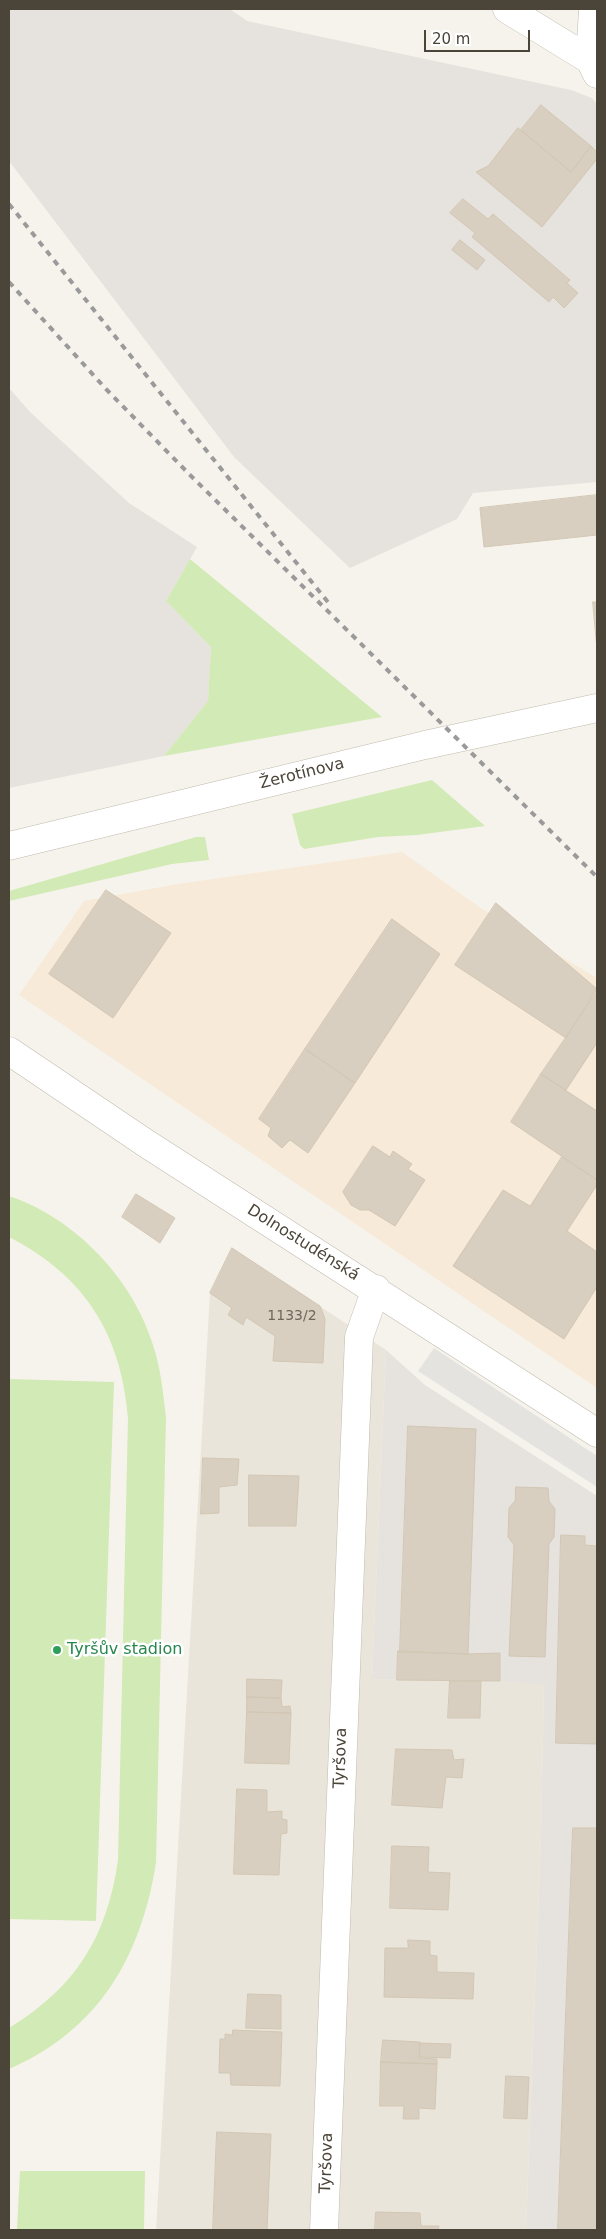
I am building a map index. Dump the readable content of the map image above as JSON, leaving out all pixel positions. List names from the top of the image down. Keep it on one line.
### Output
{"streets":{"street":["Žerotínova","Dolnostudénská","Tyršova"]},"crossings":[["Dolnostudénská","Tyršova"]],"places":["Tyršův stadion"],"house_numbers":["1133/2"],"scale_bar":"20 m"}
